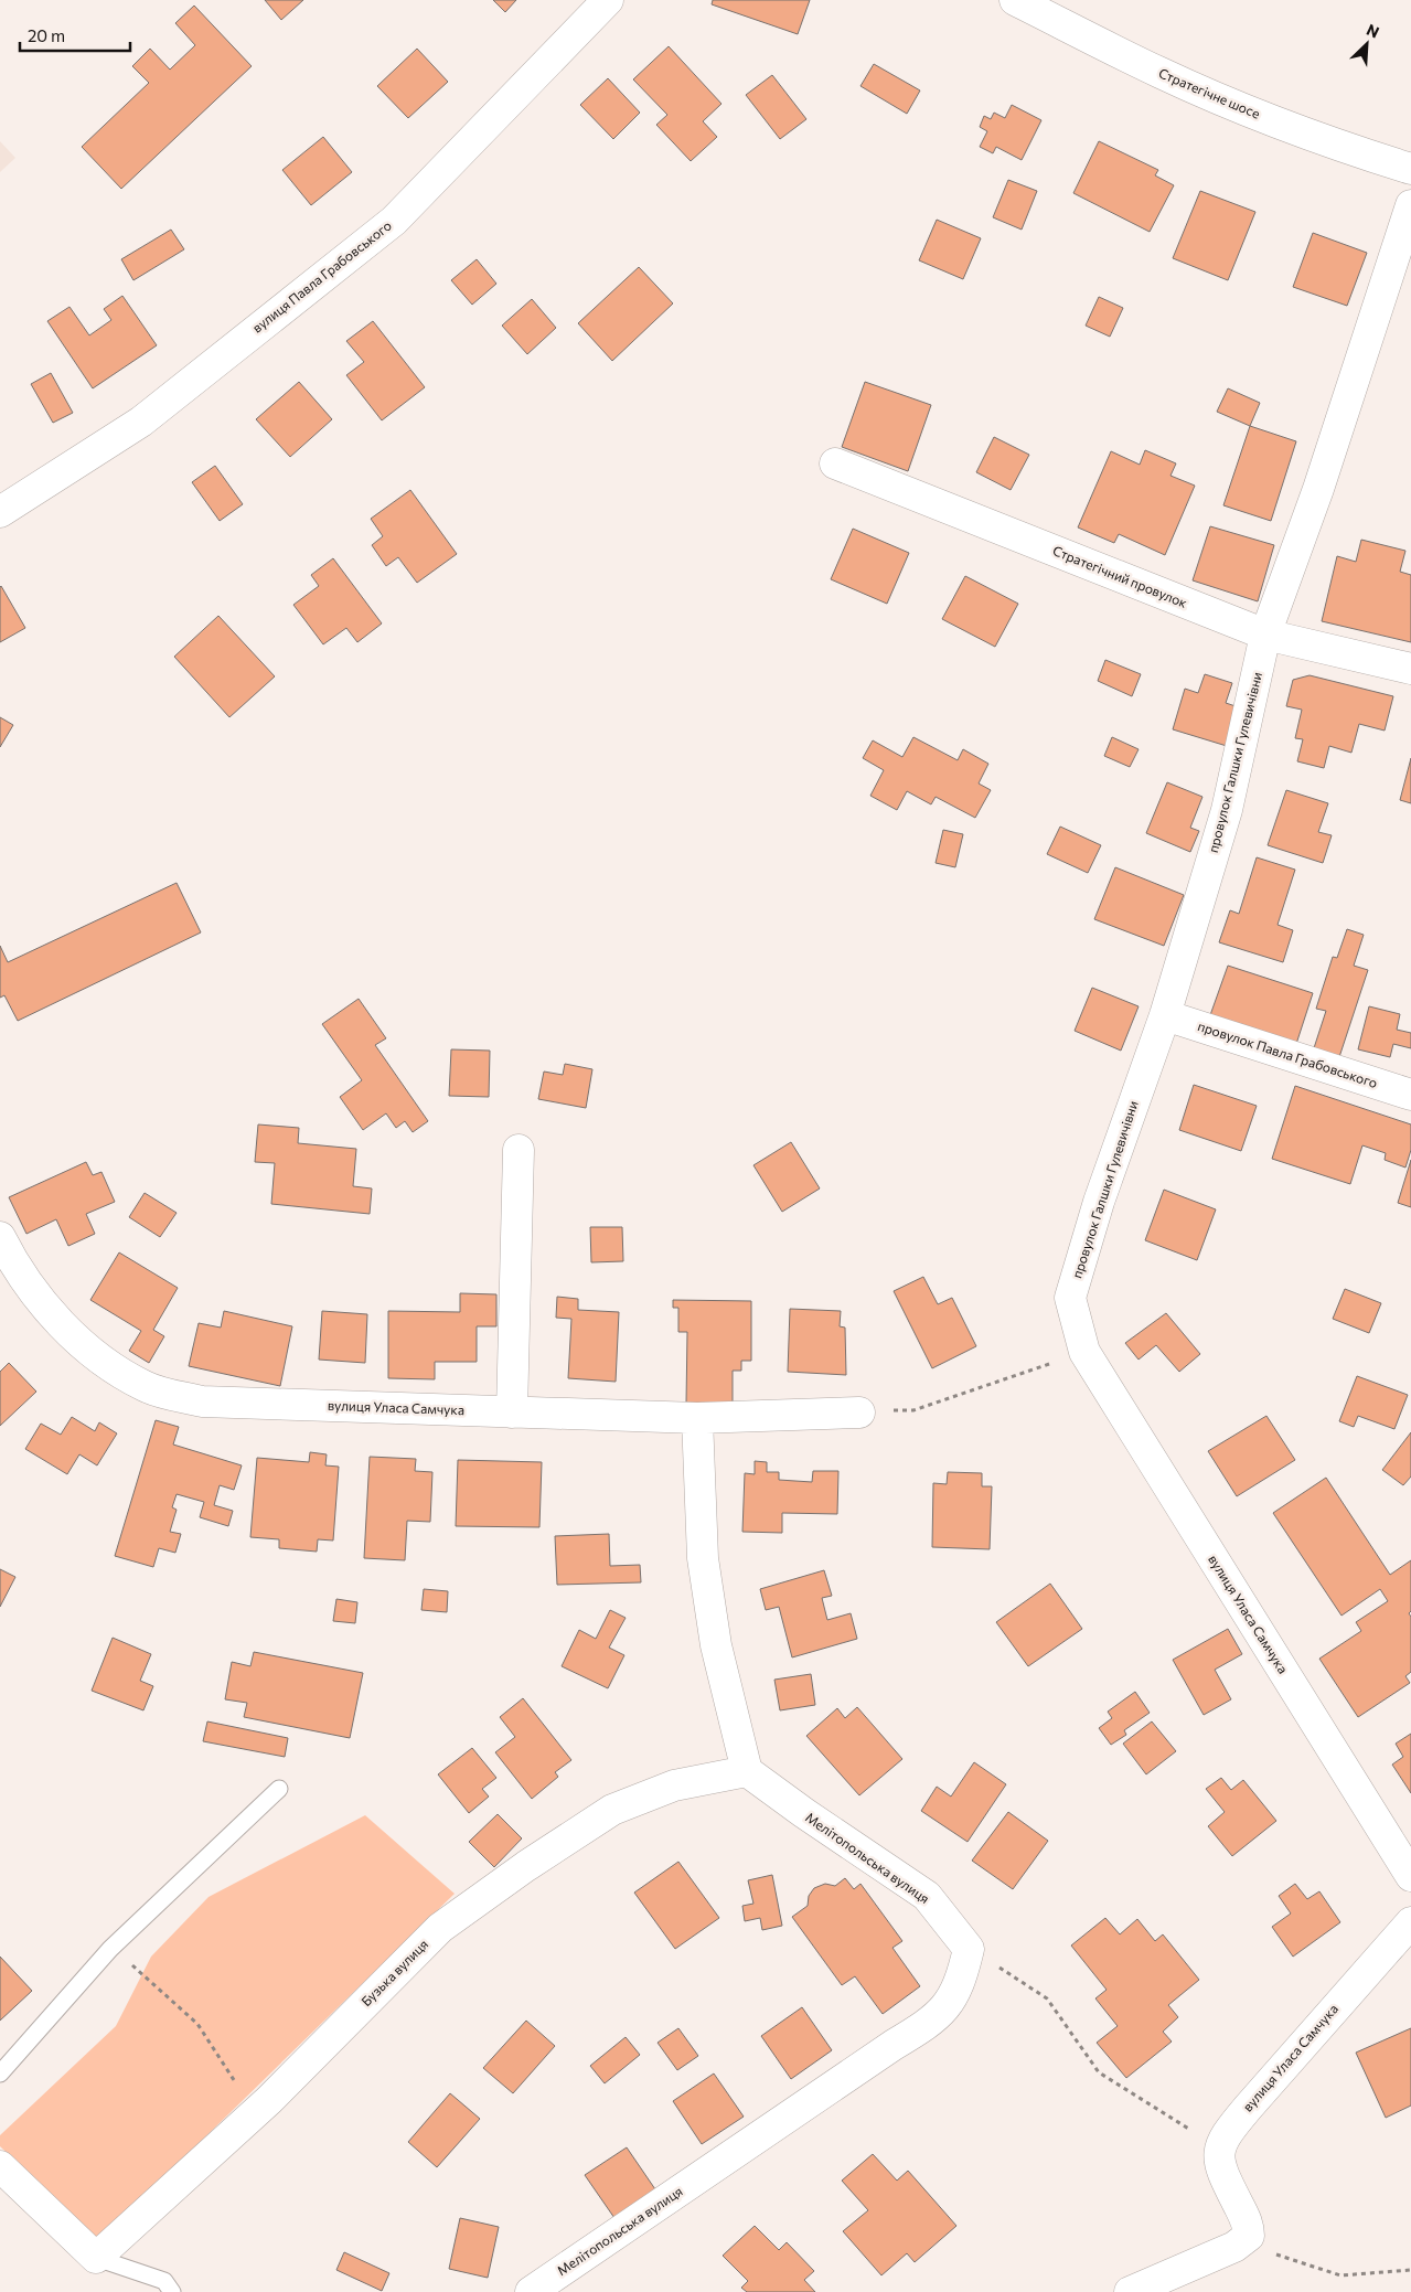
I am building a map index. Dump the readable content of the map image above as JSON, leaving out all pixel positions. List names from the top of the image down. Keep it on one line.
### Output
{"streets":{"street":["Стратегічне шосе","вулиця Павла Грабовського","Стратегічний провулок","провулок Галшки Гулевичівни","провулок Павла Грабовського","вулиця Уласа Самчука","Мелітопольська вулиця","Бузька вулиця"]},"crossings":[["Стратегічний провулок","провулок Галшки Гулевичівни"],["провулок Галшки Гулевичівни","провулок Павла Грабовського"],["провулок Галшки Гулевичівни","вулиця Уласа Самчука"],["Мелітопольська вулиця","Бузька вулиця"]],"scale_bar":"20 m","north":"top right"}
